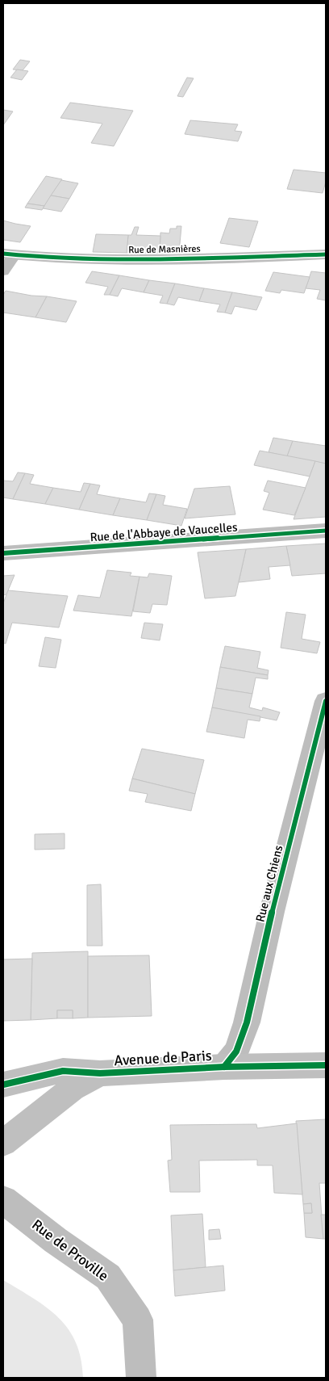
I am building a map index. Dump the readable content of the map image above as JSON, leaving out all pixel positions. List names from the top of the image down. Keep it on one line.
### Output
{"streets":{"main road":["Avenue de Paris"],"street":["Rue de Masnières","Rue de l'Abbaye de Vaucelles","Rue aux Chiens","Rue de Proville"]},"crossings":[["Rue aux Chiens","Avenue de Paris"]]}
